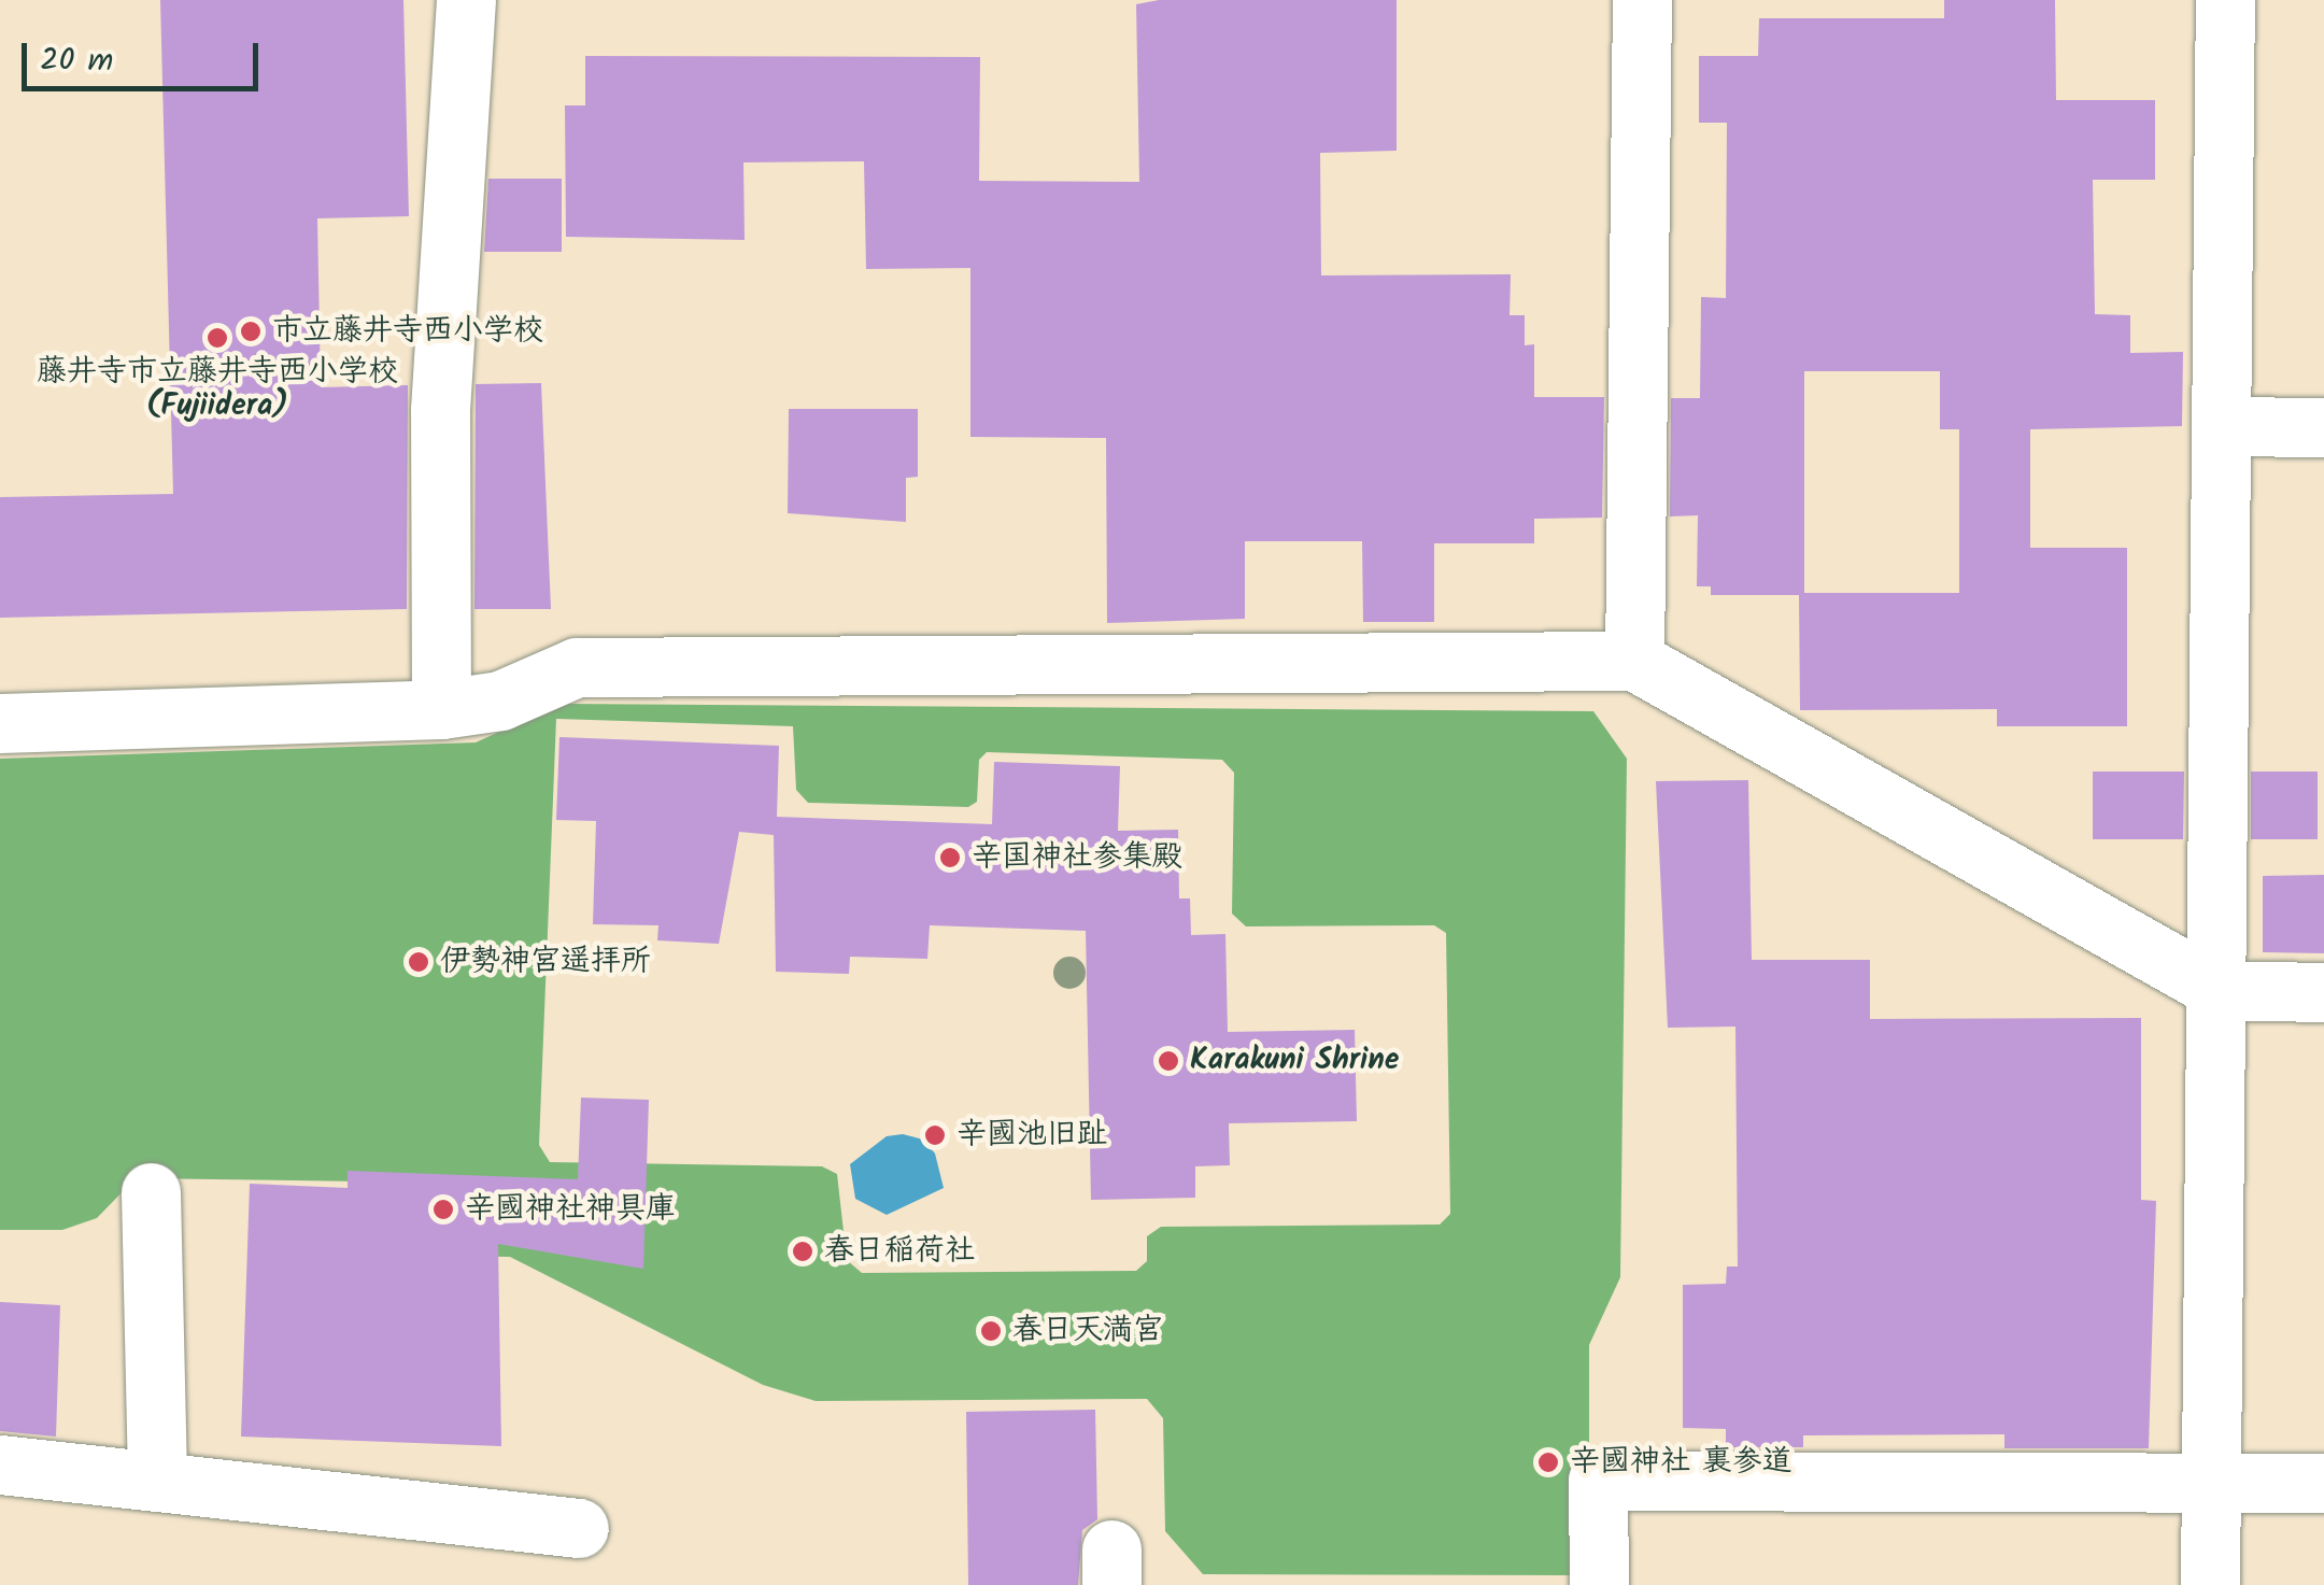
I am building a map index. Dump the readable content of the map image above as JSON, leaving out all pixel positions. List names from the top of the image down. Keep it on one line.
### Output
{"places":["市立藤井寺西小学校","藤井寺市立藤井寺西小学校 (Fujiidera)","辛国神社参集殿","伊勢神宮遥拝所","Karakuni Shrine","辛國池旧趾","辛國神社神具庫","春日稲荷社","春日天満宮","辛國神社 裏参道"],"scale_bar":"20 m"}
